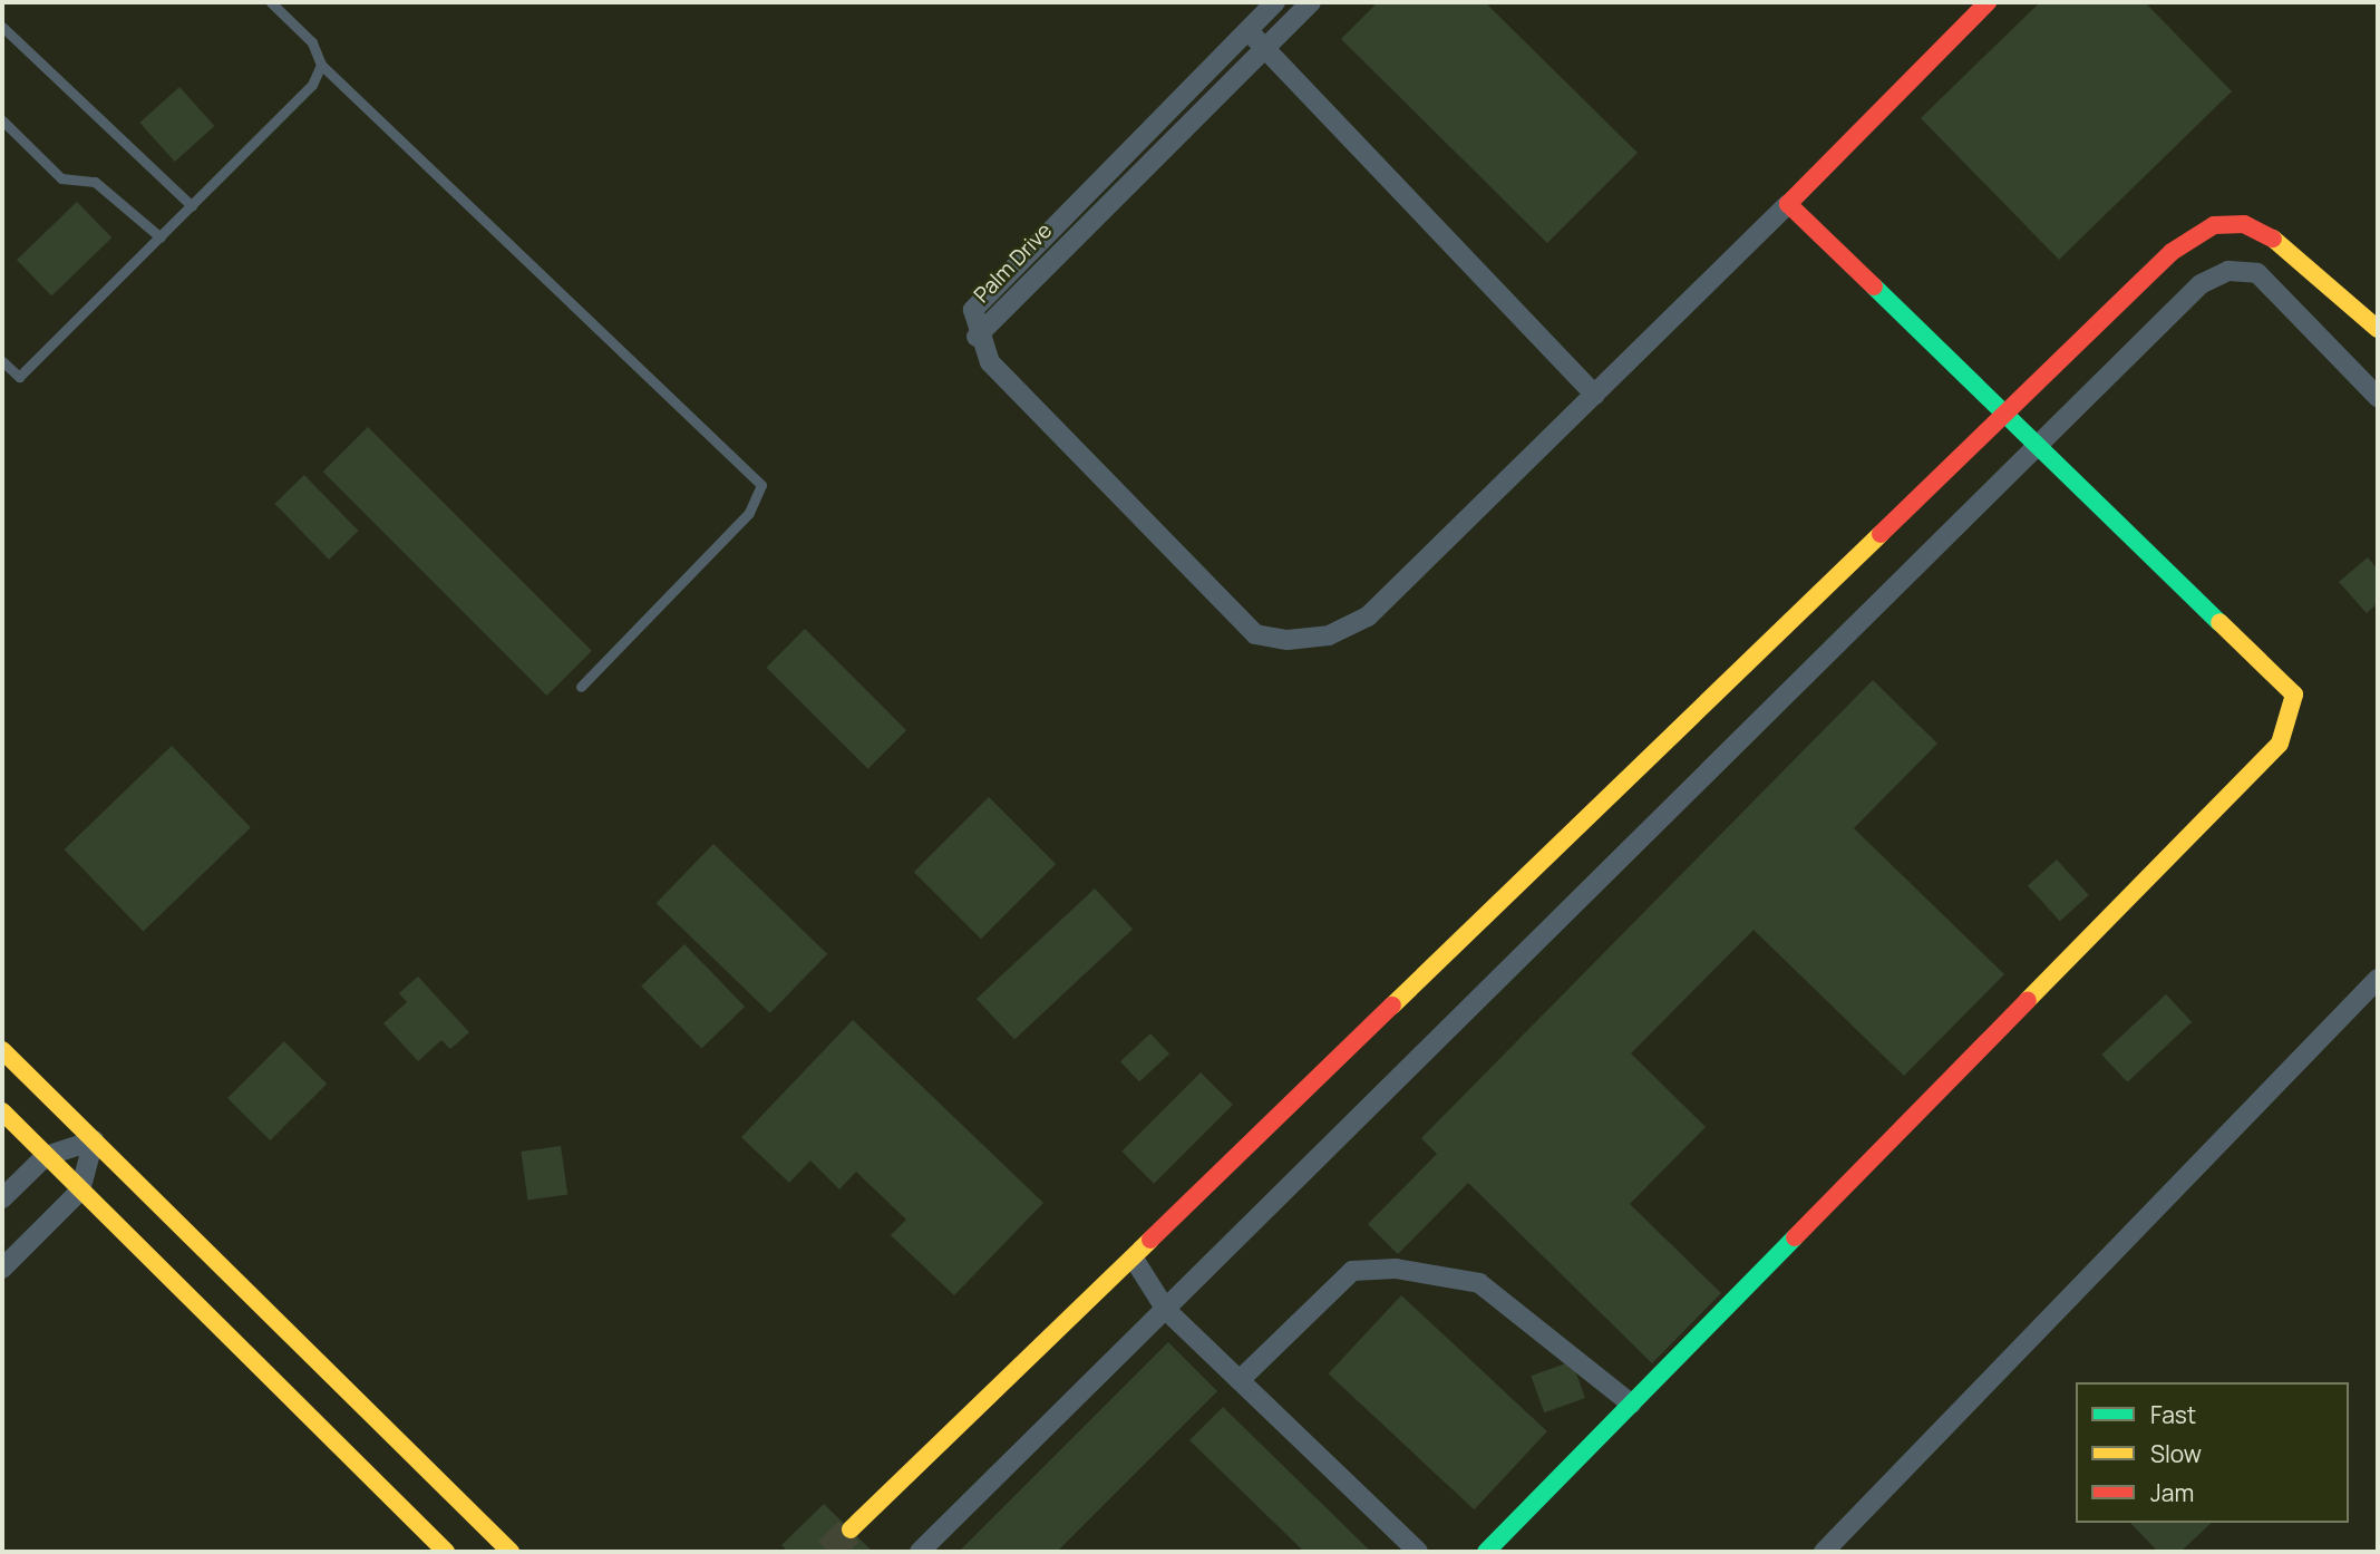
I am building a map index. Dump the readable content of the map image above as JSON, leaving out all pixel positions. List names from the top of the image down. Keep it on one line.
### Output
{"streets":{"street":["Palm Drive"]},"legend":["Fast","Slow","Jam"]}
